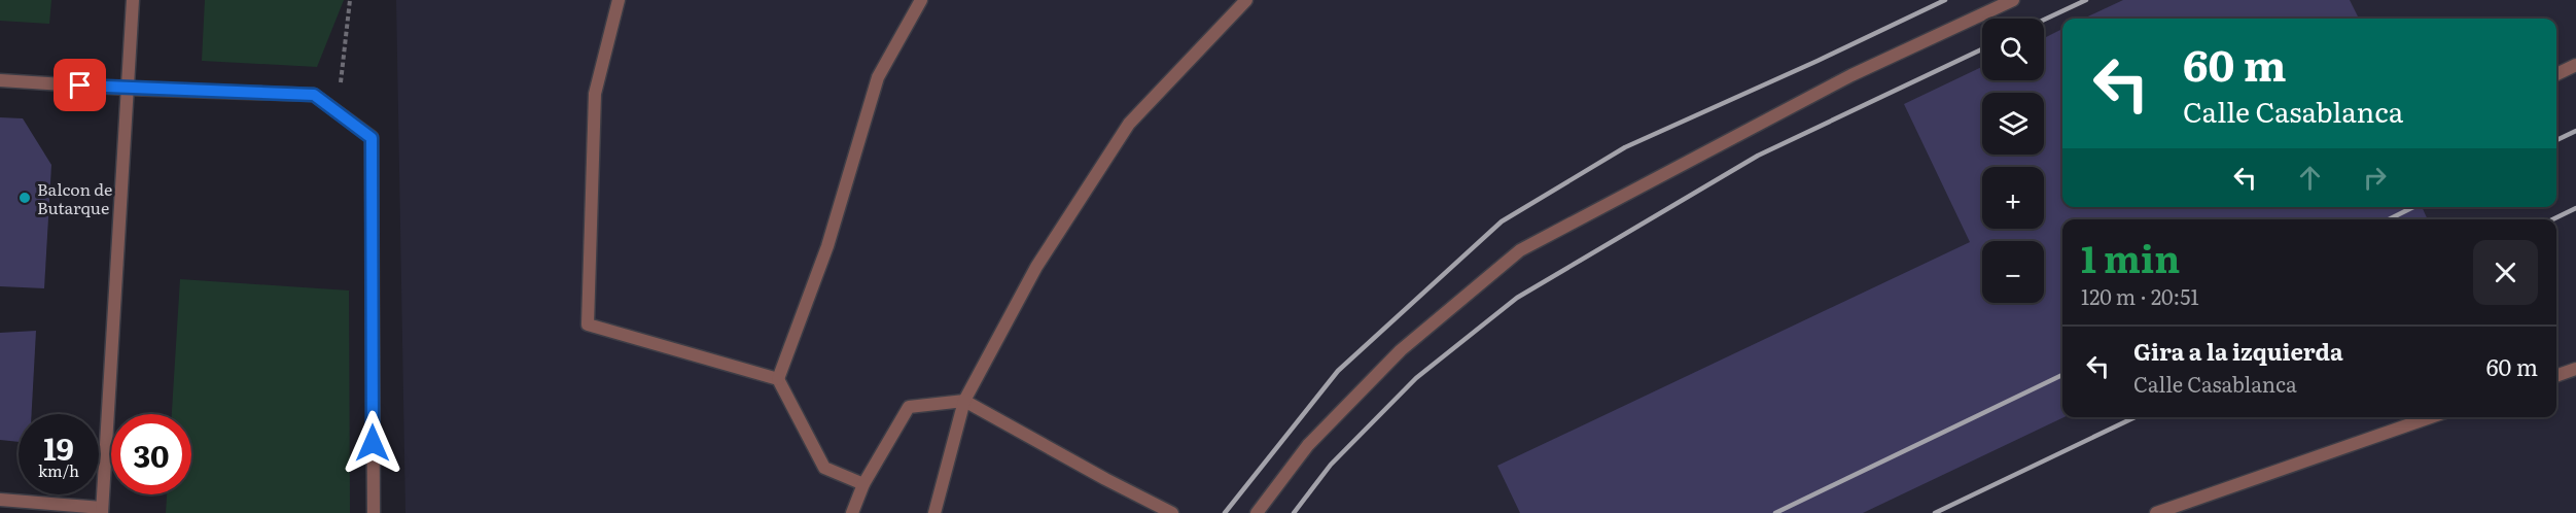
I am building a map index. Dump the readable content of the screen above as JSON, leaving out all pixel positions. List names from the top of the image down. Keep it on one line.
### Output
{"places":["Balcon de Butarque"],"page":{"map_buttons":["+","−"],"turn":["60 m","Calle Casablanca"],"heading":["1 min","120 m · 20:51"],"list":[{"name":"Gira a la izquierda","note":"Calle Casablanca","value":"60 m"}],"speed":"19 km/h","limit":"30"}}
